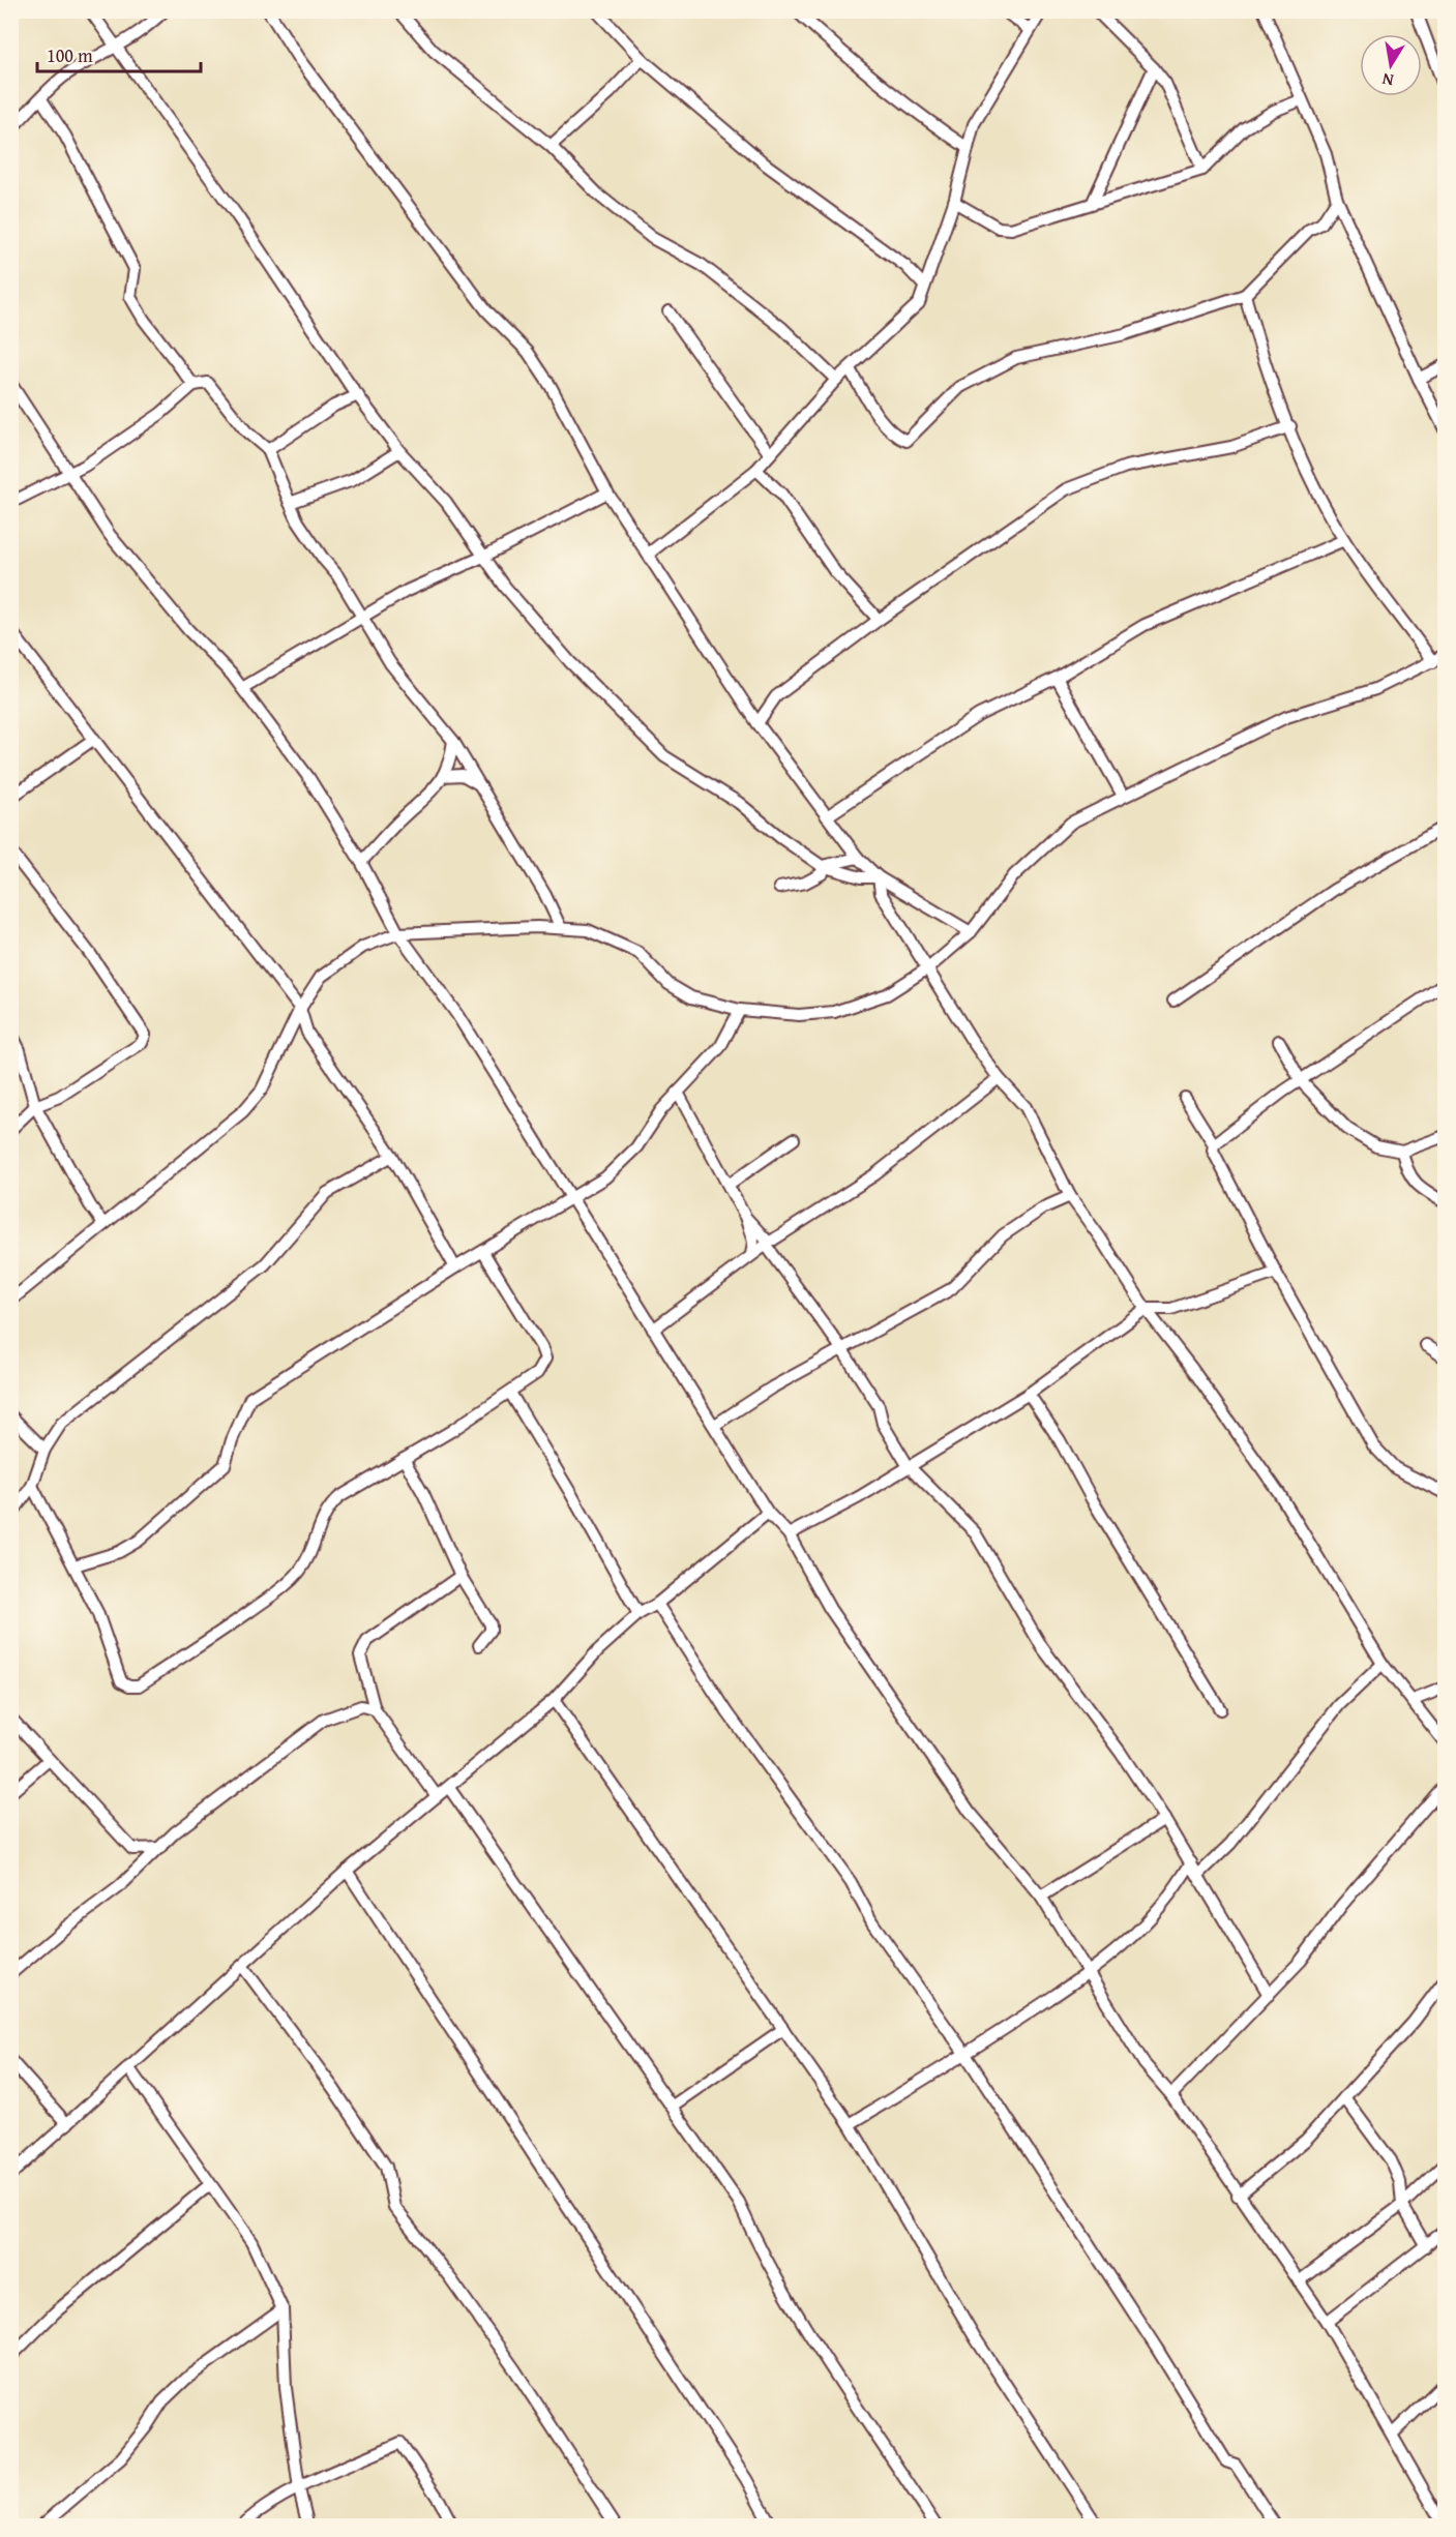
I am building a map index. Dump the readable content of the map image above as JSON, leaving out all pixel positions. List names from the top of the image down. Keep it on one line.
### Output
{"scale_bar":"100 m","north":"bottom"}
